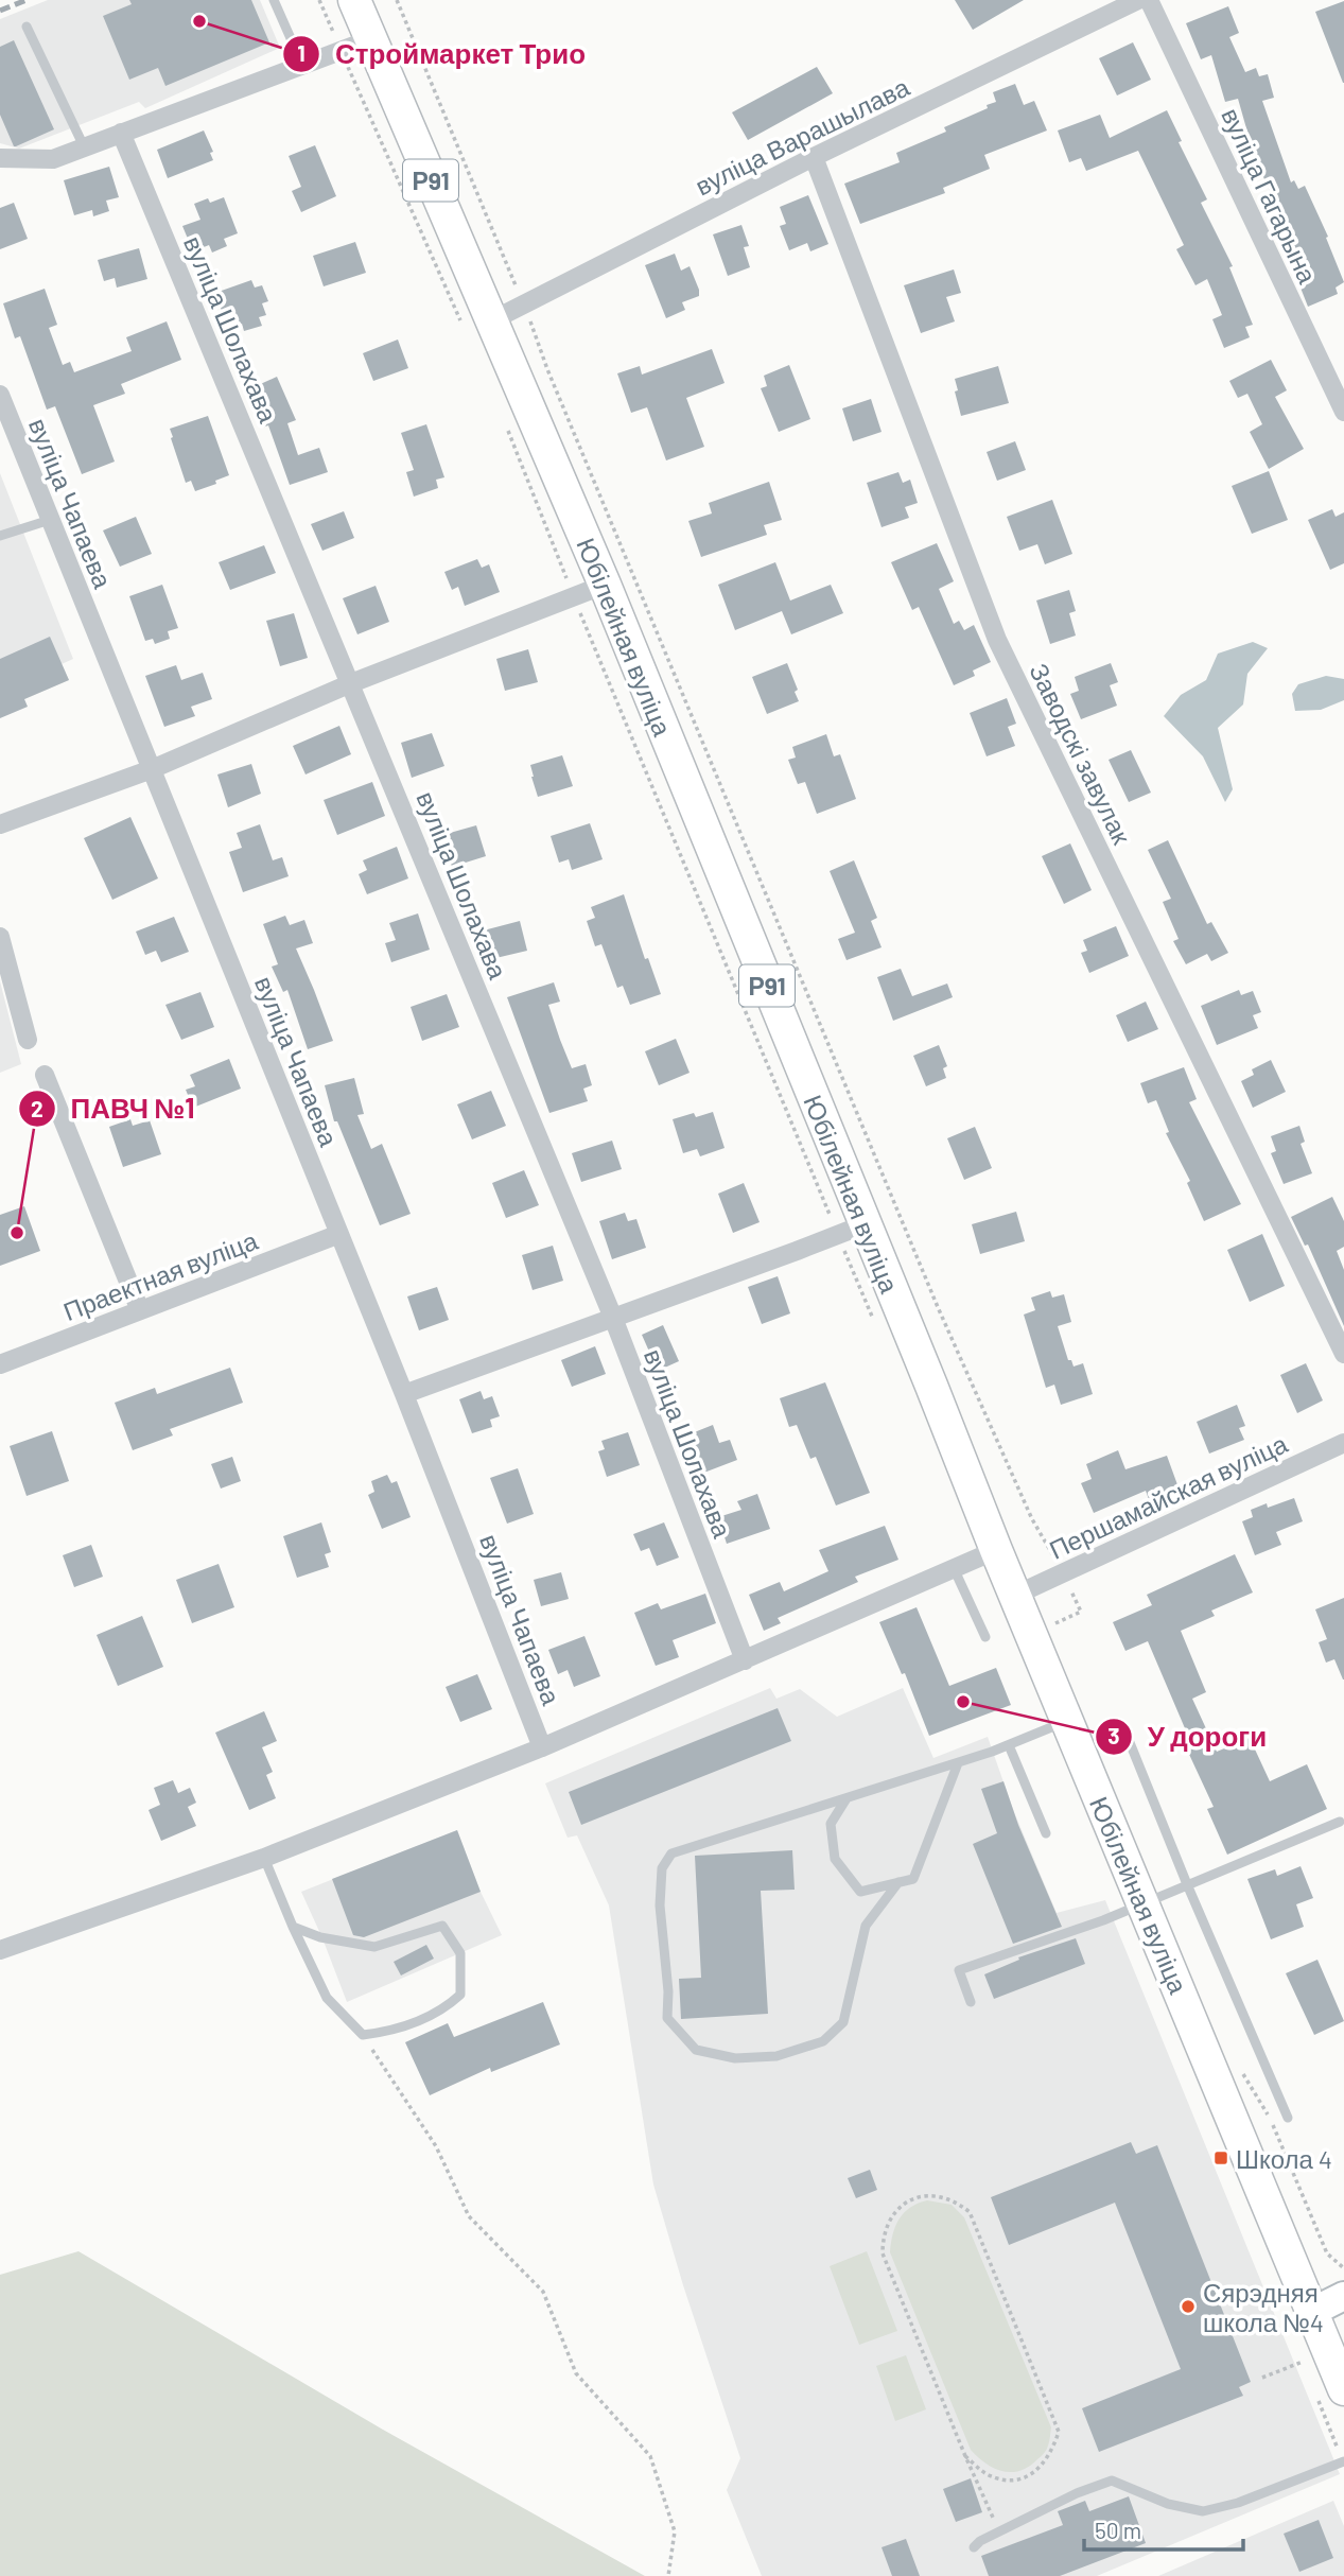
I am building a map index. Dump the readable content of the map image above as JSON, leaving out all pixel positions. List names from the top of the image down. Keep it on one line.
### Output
{"streets":{"main road":["Р91","Юбілейная вуліца"],"street":["вуліца Варашылава","вуліца Гагарына","вуліца Шолахава","вуліца Чапаева","Заводскі завулак","Праектная вуліца","Першамайская вуліца"]},"crossings":[["вуліца Варашылава","Юбілейная вуліца"],["вуліца Варашылава","Заводскі завулак"],["вуліца Чапаева","Праектная вуліца"],["Юбілейная вуліца","Першамайская вуліца"]],"places":{"other":["Строймаркет Трио","ПАВЧ №1","У дороги","Сярэдняя школа №4"],"transit":["Школа 4"]},"scale_bar":"50 m"}
